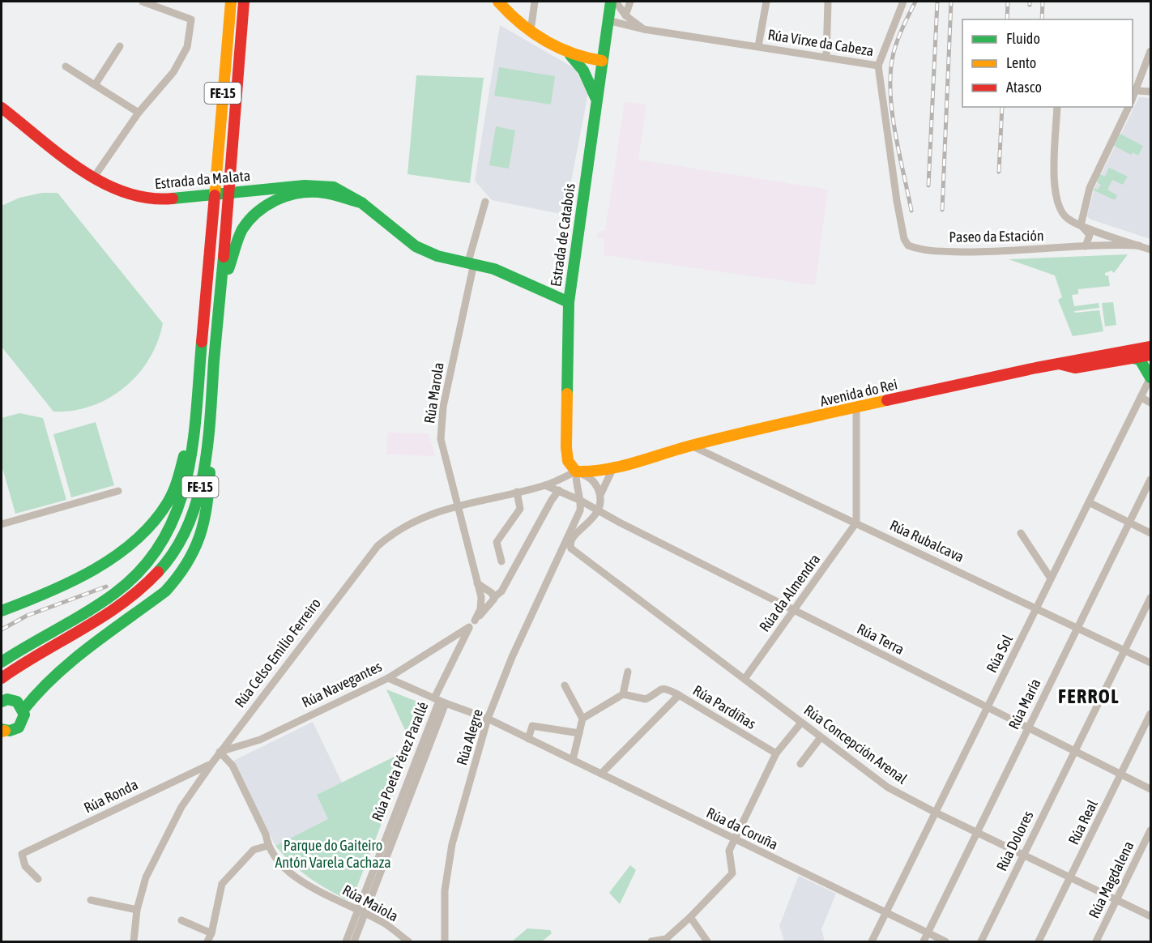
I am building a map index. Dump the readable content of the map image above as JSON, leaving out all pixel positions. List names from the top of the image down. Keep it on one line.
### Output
{"streets":{"main road":["FE-15","Estrada da Malata","Estrada de Catabois","Avenida do Rei"],"street":["Rúa Virxe da Cabeza","Paseo da Estación","Rúa Marola","Rúa Rubalcava","Rúa da Almendra","Rúa Terra","Rúa Celso Emilio Ferreiro","Rúa Sol","Rúa Navegantes","Rúa María","Rúa Pardiñas","Rúa Alegre","Rúa Concepción Arenal","Rúa Poeta Pérez Parallé","Rúa Ronda","Rúa Real","Rúa da Coruña","Rúa Dolores","Rúa Magdalena","Rúa Maiola"]},"crossings":[["Rúa Virxe da Cabeza","Estrada de Catabois"],["Rúa Virxe da Cabeza","Paseo da Estación"],["Estrada da Malata","Estrada de Catabois"],["Estrada da Malata","Rúa Marola"],["Estrada de Catabois","Avenida do Rei"],["Estrada de Catabois","Rúa Celso Emilio Ferreiro"],["Rúa Marola","Rúa Celso Emilio Ferreiro"],["Rúa Marola","Rúa Navegantes"],["Avenida do Rei","Rúa Rubalcava"],["Avenida do Rei","Rúa Celso Emilio Ferreiro"],["Rúa Rubalcava","Rúa da Almendra"],["Rúa Rubalcava","Rúa Sol"],["Rúa Rubalcava","Rúa María"],["Rúa Rubalcava","Rúa Dolores"],["Rúa da Almendra","Rúa Terra"],["Rúa da Almendra","Rúa Concepción Arenal"],["Rúa Terra","Rúa Sol"],["Rúa Terra","Rúa María"],["Rúa Terra","Rúa Alegre"],["Rúa Terra","Rúa Real"],["Rúa Terra","Rúa Dolores"],["Rúa Celso Emilio Ferreiro","Rúa Navegantes"],["Rúa Celso Emilio Ferreiro","Rúa Ronda"],["Rúa Celso Emilio Ferreiro","Rúa Maiola"],["Rúa Sol","Rúa Concepción Arenal"],["Rúa Sol","Rúa da Coruña"],["Rúa Navegantes","Rúa Poeta Pérez Parallé"],["Rúa Navegantes","Rúa da Coruña"],["Rúa Navegantes","Rúa Maiola"],["Rúa María","Rúa Concepción Arenal"],["Rúa María","Rúa da Coruña"],["Rúa Pardiñas","Rúa da Coruña"],["Rúa Alegre","Rúa da Coruña"],["Rúa Concepción Arenal","Rúa Real"],["Rúa Concepción Arenal","Rúa Dolores"],["Rúa Concepción Arenal","Rúa Magdalena"],["Rúa Poeta Pérez Parallé","Rúa da Coruña"],["Rúa Poeta Pérez Parallé","Rúa Maiola"]],"districts":["FERROL"],"parks":["Parque do Gaiteiro Antón Varela Cachaza"],"legend":["Fluido","Lento","Atasco"]}
